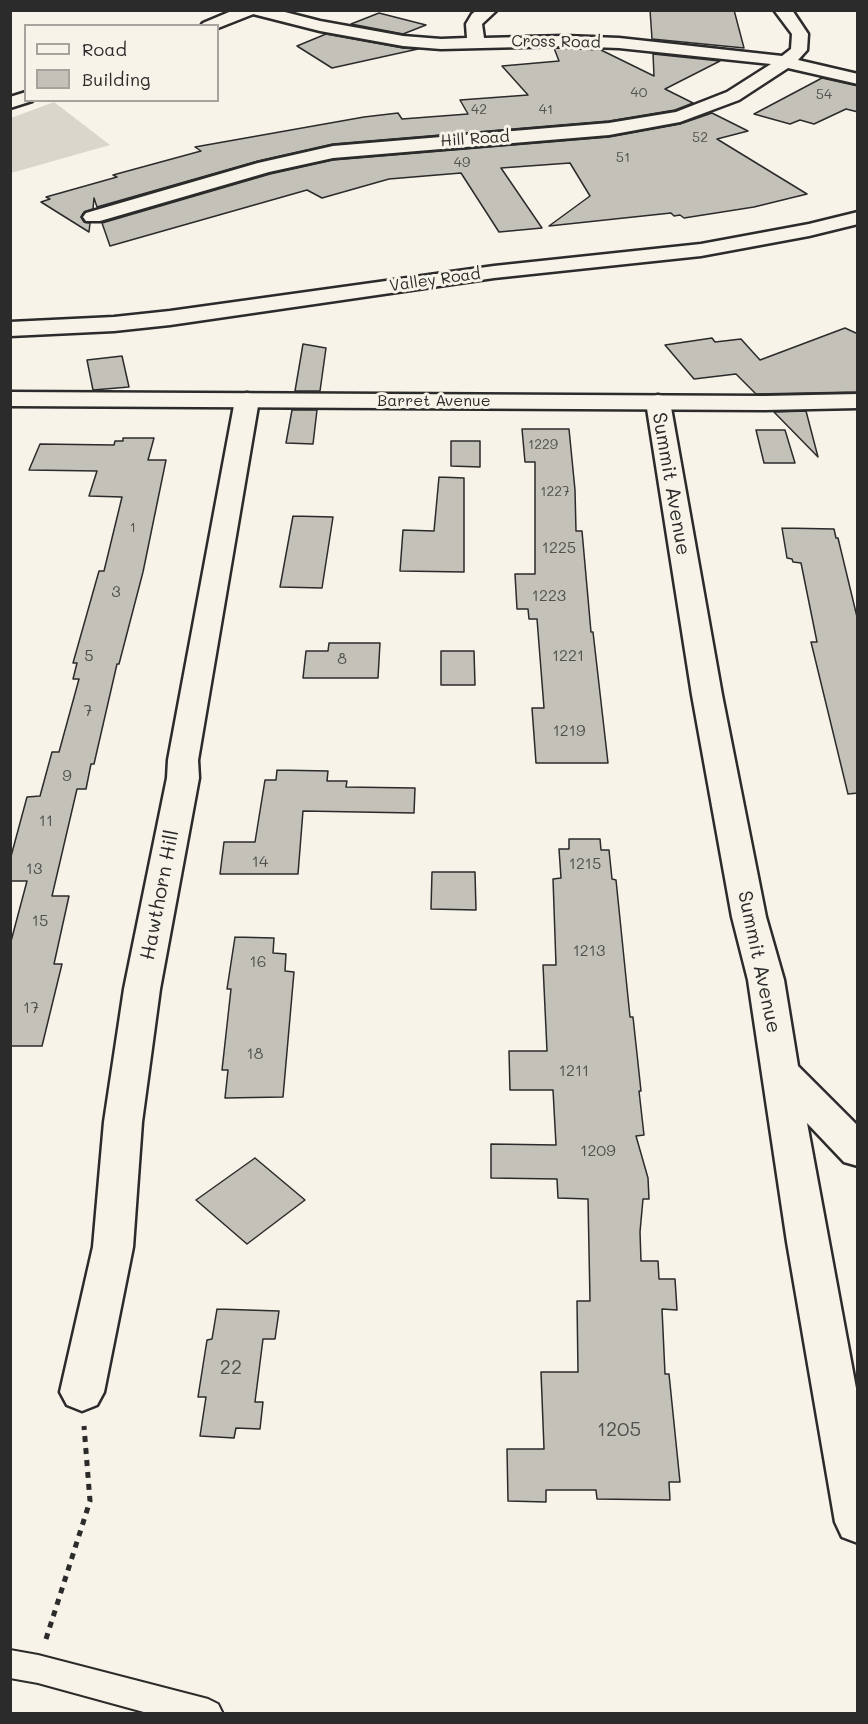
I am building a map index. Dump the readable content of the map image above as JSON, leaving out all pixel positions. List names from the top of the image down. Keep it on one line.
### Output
{"streets":{"street":["Cross Road","Hill Road","Valley Road","Barret Avenue","Summit Avenue","Hawthorn Hill"]},"crossings":[["Cross Road","Hill Road"],["Barret Avenue","Summit Avenue"],["Barret Avenue","Hawthorn Hill"]],"house_numbers":["40","54","42","41","52","51","49","1229","1227","1","1225","3","1223","5","1221","8","7","1219","9","11","14","1215","13","15","1213","16","17","18","1211","1209","22","1205"],"legend":["Road","Building"]}
